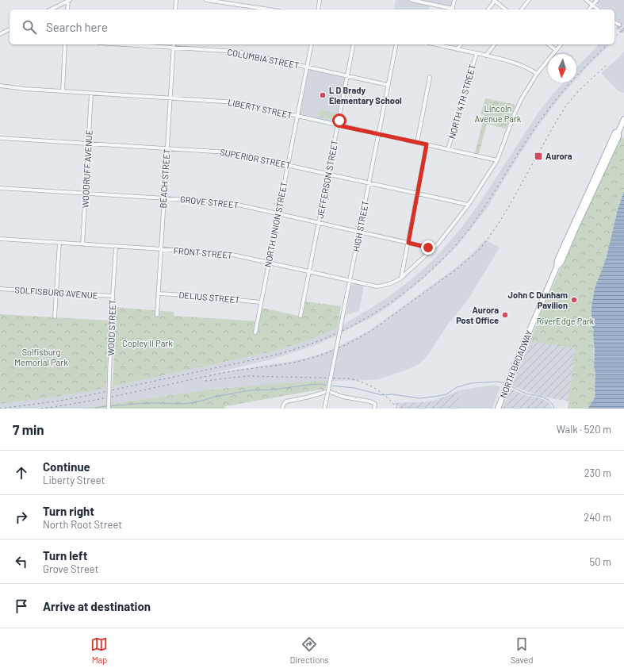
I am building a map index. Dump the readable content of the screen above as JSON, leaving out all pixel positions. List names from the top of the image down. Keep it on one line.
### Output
{"streets":{"main road":["NORTH BROADWAY"],"street":["COLUMBIA STREET","NORTH 4TH STREET","LIBERTY STREET","SUPERIOR STREET","WOODRUFF AVENUE","BEACH STREET","JEFFERSON STREET","GROVE STREET","NORTH UNION STREET","HIGH STREET","FRONT STREET","SOLFISBURG AVENUE","DELIUS STREET","WOOD STREET"]},"crossings":[["COLUMBIA STREET","BEACH STREET"],["COLUMBIA STREET","JEFFERSON STREET"],["COLUMBIA STREET","NORTH UNION STREET"],["COLUMBIA STREET","HIGH STREET"],["NORTH 4TH STREET","LIBERTY STREET"],["LIBERTY STREET","WOODRUFF AVENUE"],["LIBERTY STREET","BEACH STREET"],["LIBERTY STREET","JEFFERSON STREET"],["LIBERTY STREET","NORTH UNION STREET"],["LIBERTY STREET","HIGH STREET"],["SUPERIOR STREET","WOODRUFF AVENUE"],["SUPERIOR STREET","BEACH STREET"],["SUPERIOR STREET","JEFFERSON STREET"],["SUPERIOR STREET","NORTH UNION STREET"],["SUPERIOR STREET","HIGH STREET"],["WOODRUFF AVENUE","GROVE STREET"],["WOODRUFF AVENUE","FRONT STREET"],["BEACH STREET","GROVE STREET"],["BEACH STREET","FRONT STREET"],["BEACH STREET","DELIUS STREET"],["JEFFERSON STREET","GROVE STREET"],["JEFFERSON STREET","FRONT STREET"],["GROVE STREET","NORTH UNION STREET"],["GROVE STREET","HIGH STREET"],["NORTH UNION STREET","FRONT STREET"],["NORTH UNION STREET","DELIUS STREET"],["HIGH STREET","FRONT STREET"],["FRONT STREET","WOOD STREET"],["SOLFISBURG AVENUE","WOOD STREET"]],"parks":["Lincoln Avenue Park","RiverEdge Park","Copley II Park","Solfisburg Memorial Park"],"places":{"other":["L D Brady Elementary School","John C Dunham Pavilion","Aurora Post Office"],"transit":["Aurora"]},"north":"bottom","page":{"search":"Search here","heading":["7 min","Walk · 520 m"],"list":[["Continue","Liberty Street","230 m"],["Turn right","North Root Street","240 m"],["Turn left","Grove Street","50 m"],"Arrive at destination"],"nav":["Map","Directions","Saved"]}}
